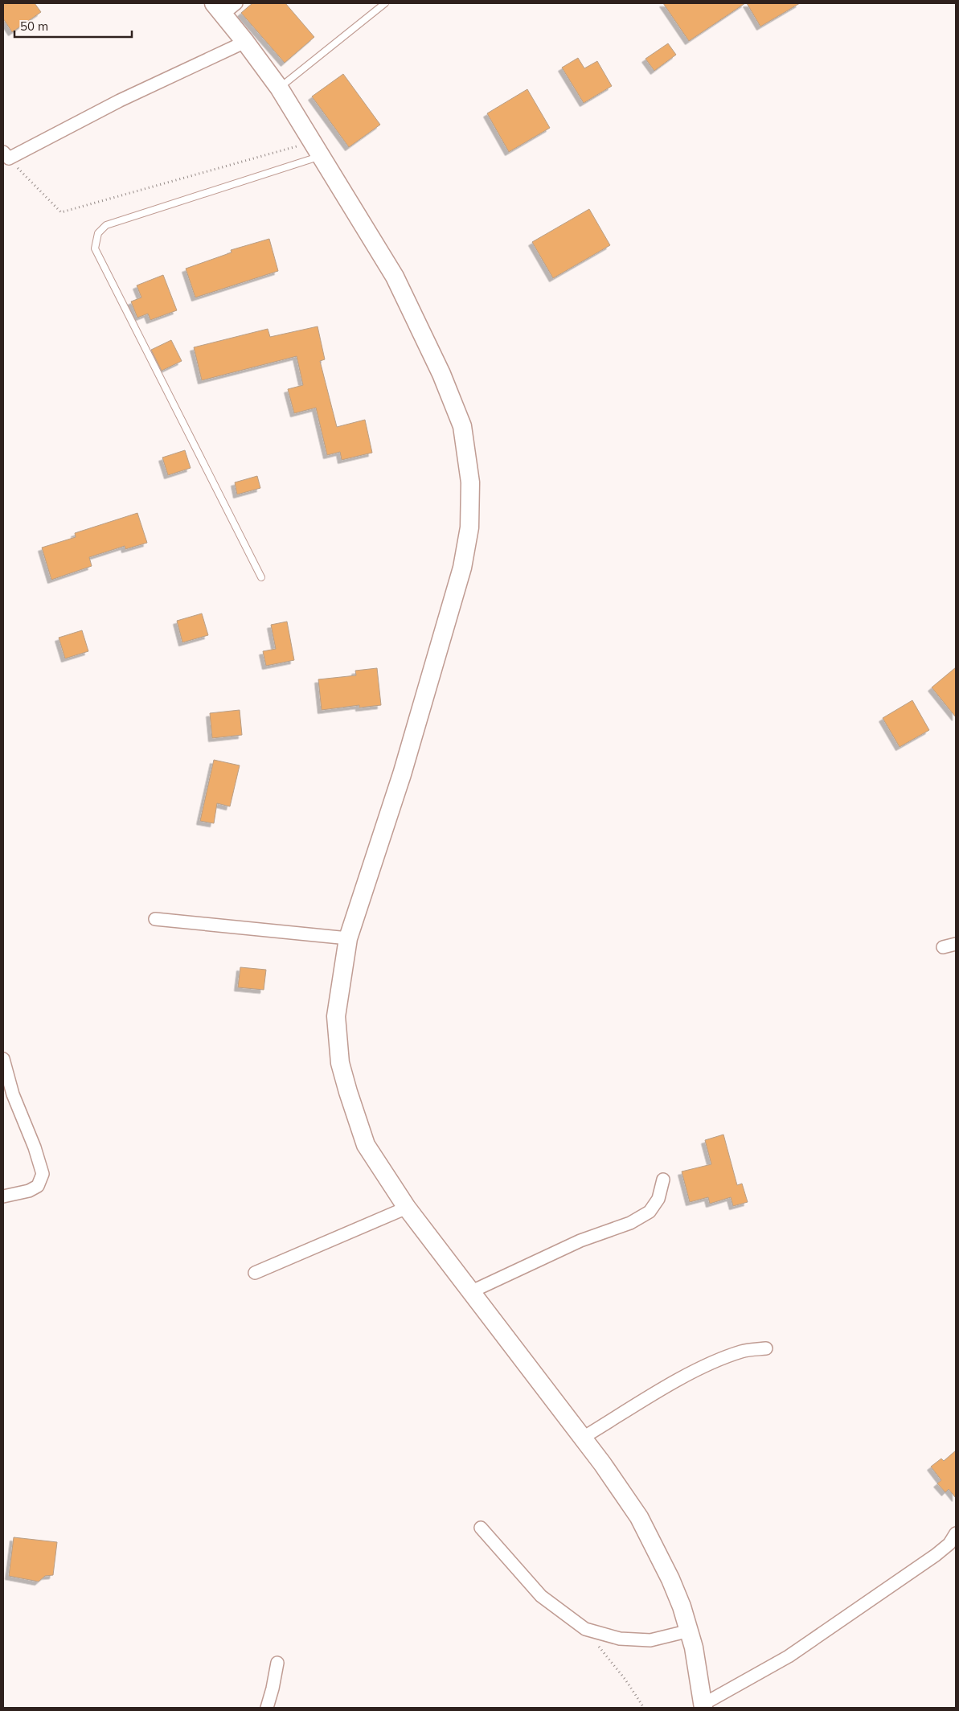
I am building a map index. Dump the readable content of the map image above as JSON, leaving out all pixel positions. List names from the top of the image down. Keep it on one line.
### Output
{"scale_bar":"50 m"}
